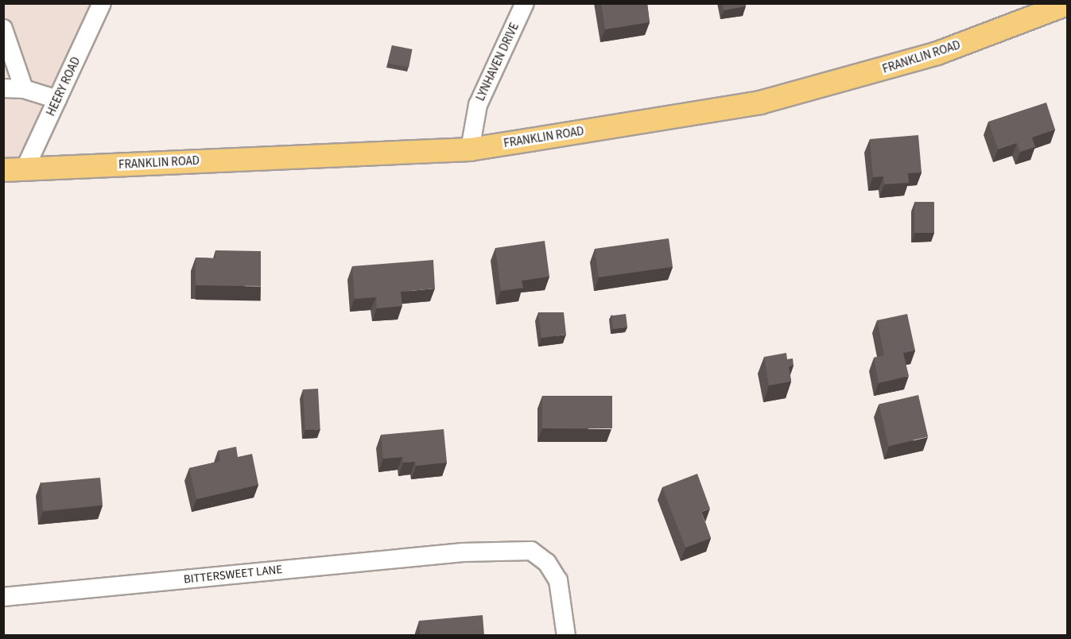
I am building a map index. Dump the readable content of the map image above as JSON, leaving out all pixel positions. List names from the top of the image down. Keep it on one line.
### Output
{"streets":{"main road":["FRANKLIN ROAD"],"street":["LYNHAVEN DRIVE","HEERY ROAD","BITTERSWEET LANE"]},"crossings":[["FRANKLIN ROAD","LYNHAVEN DRIVE"],["FRANKLIN ROAD","HEERY ROAD"]]}
